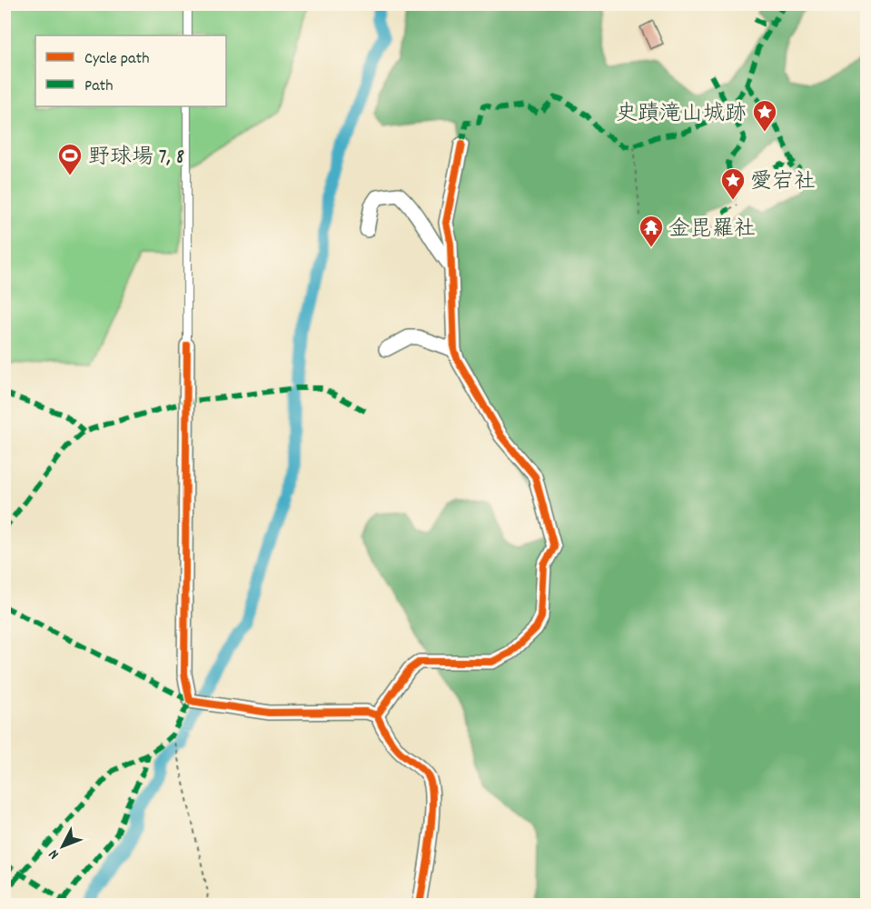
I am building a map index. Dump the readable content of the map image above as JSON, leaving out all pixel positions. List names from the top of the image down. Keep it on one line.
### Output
{"places":{"place":["史蹟滝山城跡","愛宕社"],"sports":["野球場 7, 8"],"temple":["金毘羅社"]},"legend":["Cycle path","Path"],"north":"bottom left"}
